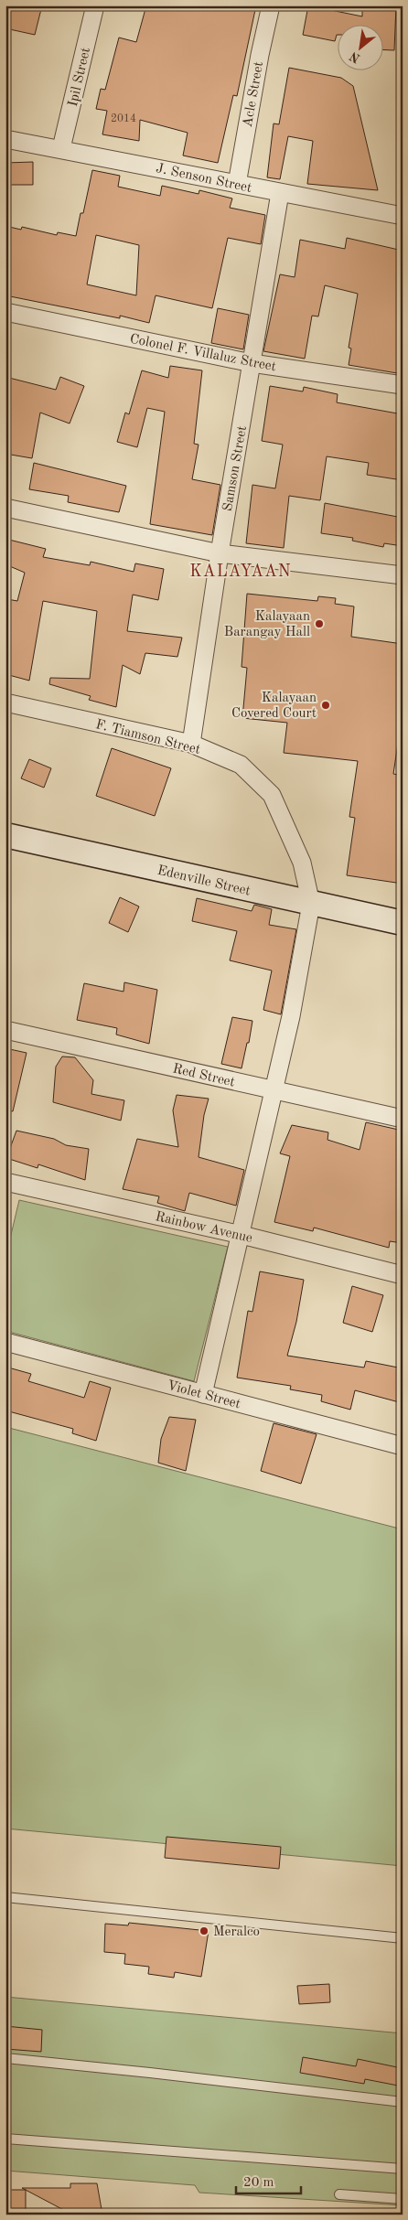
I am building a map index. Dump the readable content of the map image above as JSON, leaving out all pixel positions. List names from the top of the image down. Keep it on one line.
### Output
{"streets":{"street":["Ipil Street","Acle Street","J. Senson Street","Colonel F. Villaluz Street","Samson Street","F. Tiamson Street","Edenville Street","Red Street","Rainbow Avenue","Violet Street"]},"crossings":[["Ipil Street","J. Senson Street"],["Acle Street","J. Senson Street"],["J. Senson Street","Samson Street"],["Colonel F. Villaluz Street","Samson Street"],["Samson Street","F. Tiamson Street"],["F. Tiamson Street","Edenville Street"]],"districts":["KALAYAAN"],"places":["Kalayaan Barangay Hall","Kalayaan Covered Court","Meralco"],"house_numbers":["2014"],"scale_bar":"20 m","north":"bottom left"}
